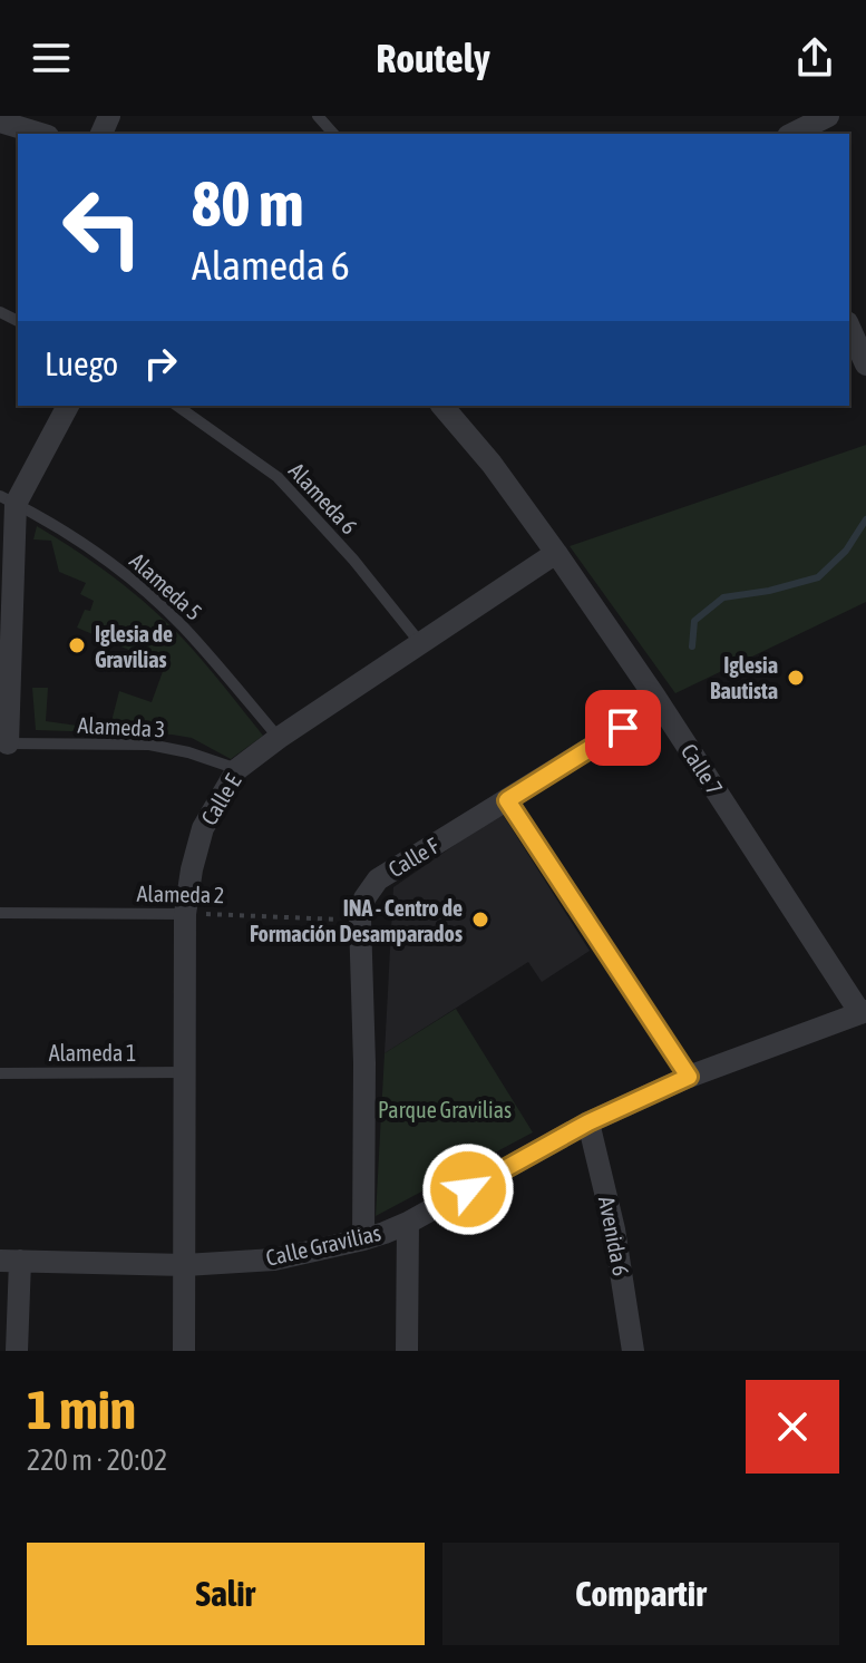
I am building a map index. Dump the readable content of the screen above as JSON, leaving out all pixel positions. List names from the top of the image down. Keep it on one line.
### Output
{"streets":{"street":["Calle 7","Calle E","Calle F","Avenida 6","Calle Gravilias"],"lane":["Alameda 6","Alameda 5","Alameda 3","Alameda 2","Alameda 1"]},"crossings":[["Alameda 6","Calle E"],["Alameda 5","Calle E"],["Alameda 3","Calle E"],["Calle 7","Calle E"],["Calle 7","Calle Gravilias"],["Calle E","Alameda 2"],["Calle E","Alameda 1"],["Calle E","Calle Gravilias"],["Calle F","Alameda 2"],["Calle F","Calle Gravilias"],["Avenida 6","Calle Gravilias"]],"parks":["Parque Gravilias"],"places":["Iglesia de Gravilias","Iglesia Bautista","INA - Centro de Formación Desamparados"],"page":{"header":"Routely","turn":["80 m","Alameda 6"],"then":"Luego","heading":["1 min","220 m · 20:02"],"buttons":["Salir","Compartir"]}}
